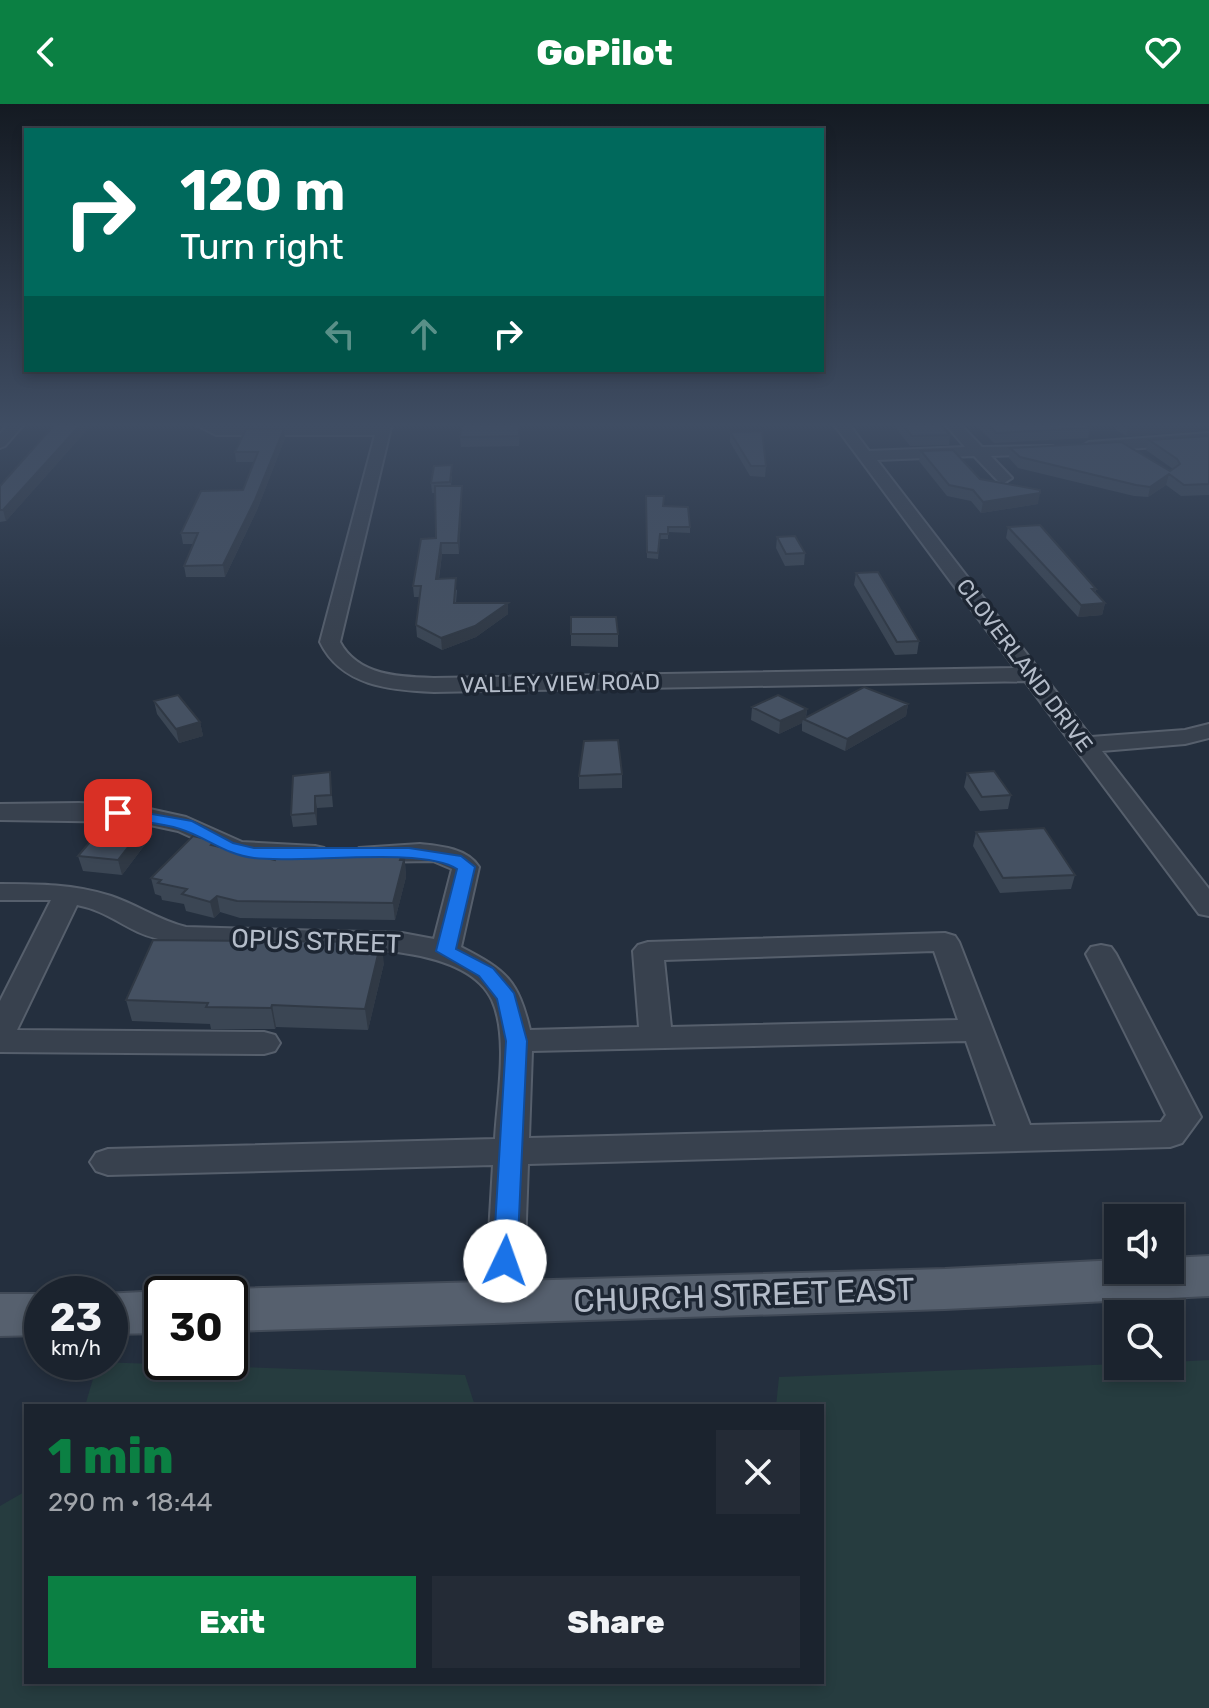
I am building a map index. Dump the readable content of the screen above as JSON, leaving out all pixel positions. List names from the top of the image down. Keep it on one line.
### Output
{"streets":{"main road":["CHURCH STREET EAST"],"street":["CLOVERLAND DRIVE","VALLEY VIEW ROAD","OPUS STREET"]},"crossings":[["CLOVERLAND DRIVE","VALLEY VIEW ROAD"],["OPUS STREET","CHURCH STREET EAST"]],"page":{"header":"GoPilot","turn":["120 m","Turn right"],"speed":"23 km/h","limit":"30","heading":["1 min","290 m · 18:44"],"buttons":["Exit","Share"]}}
